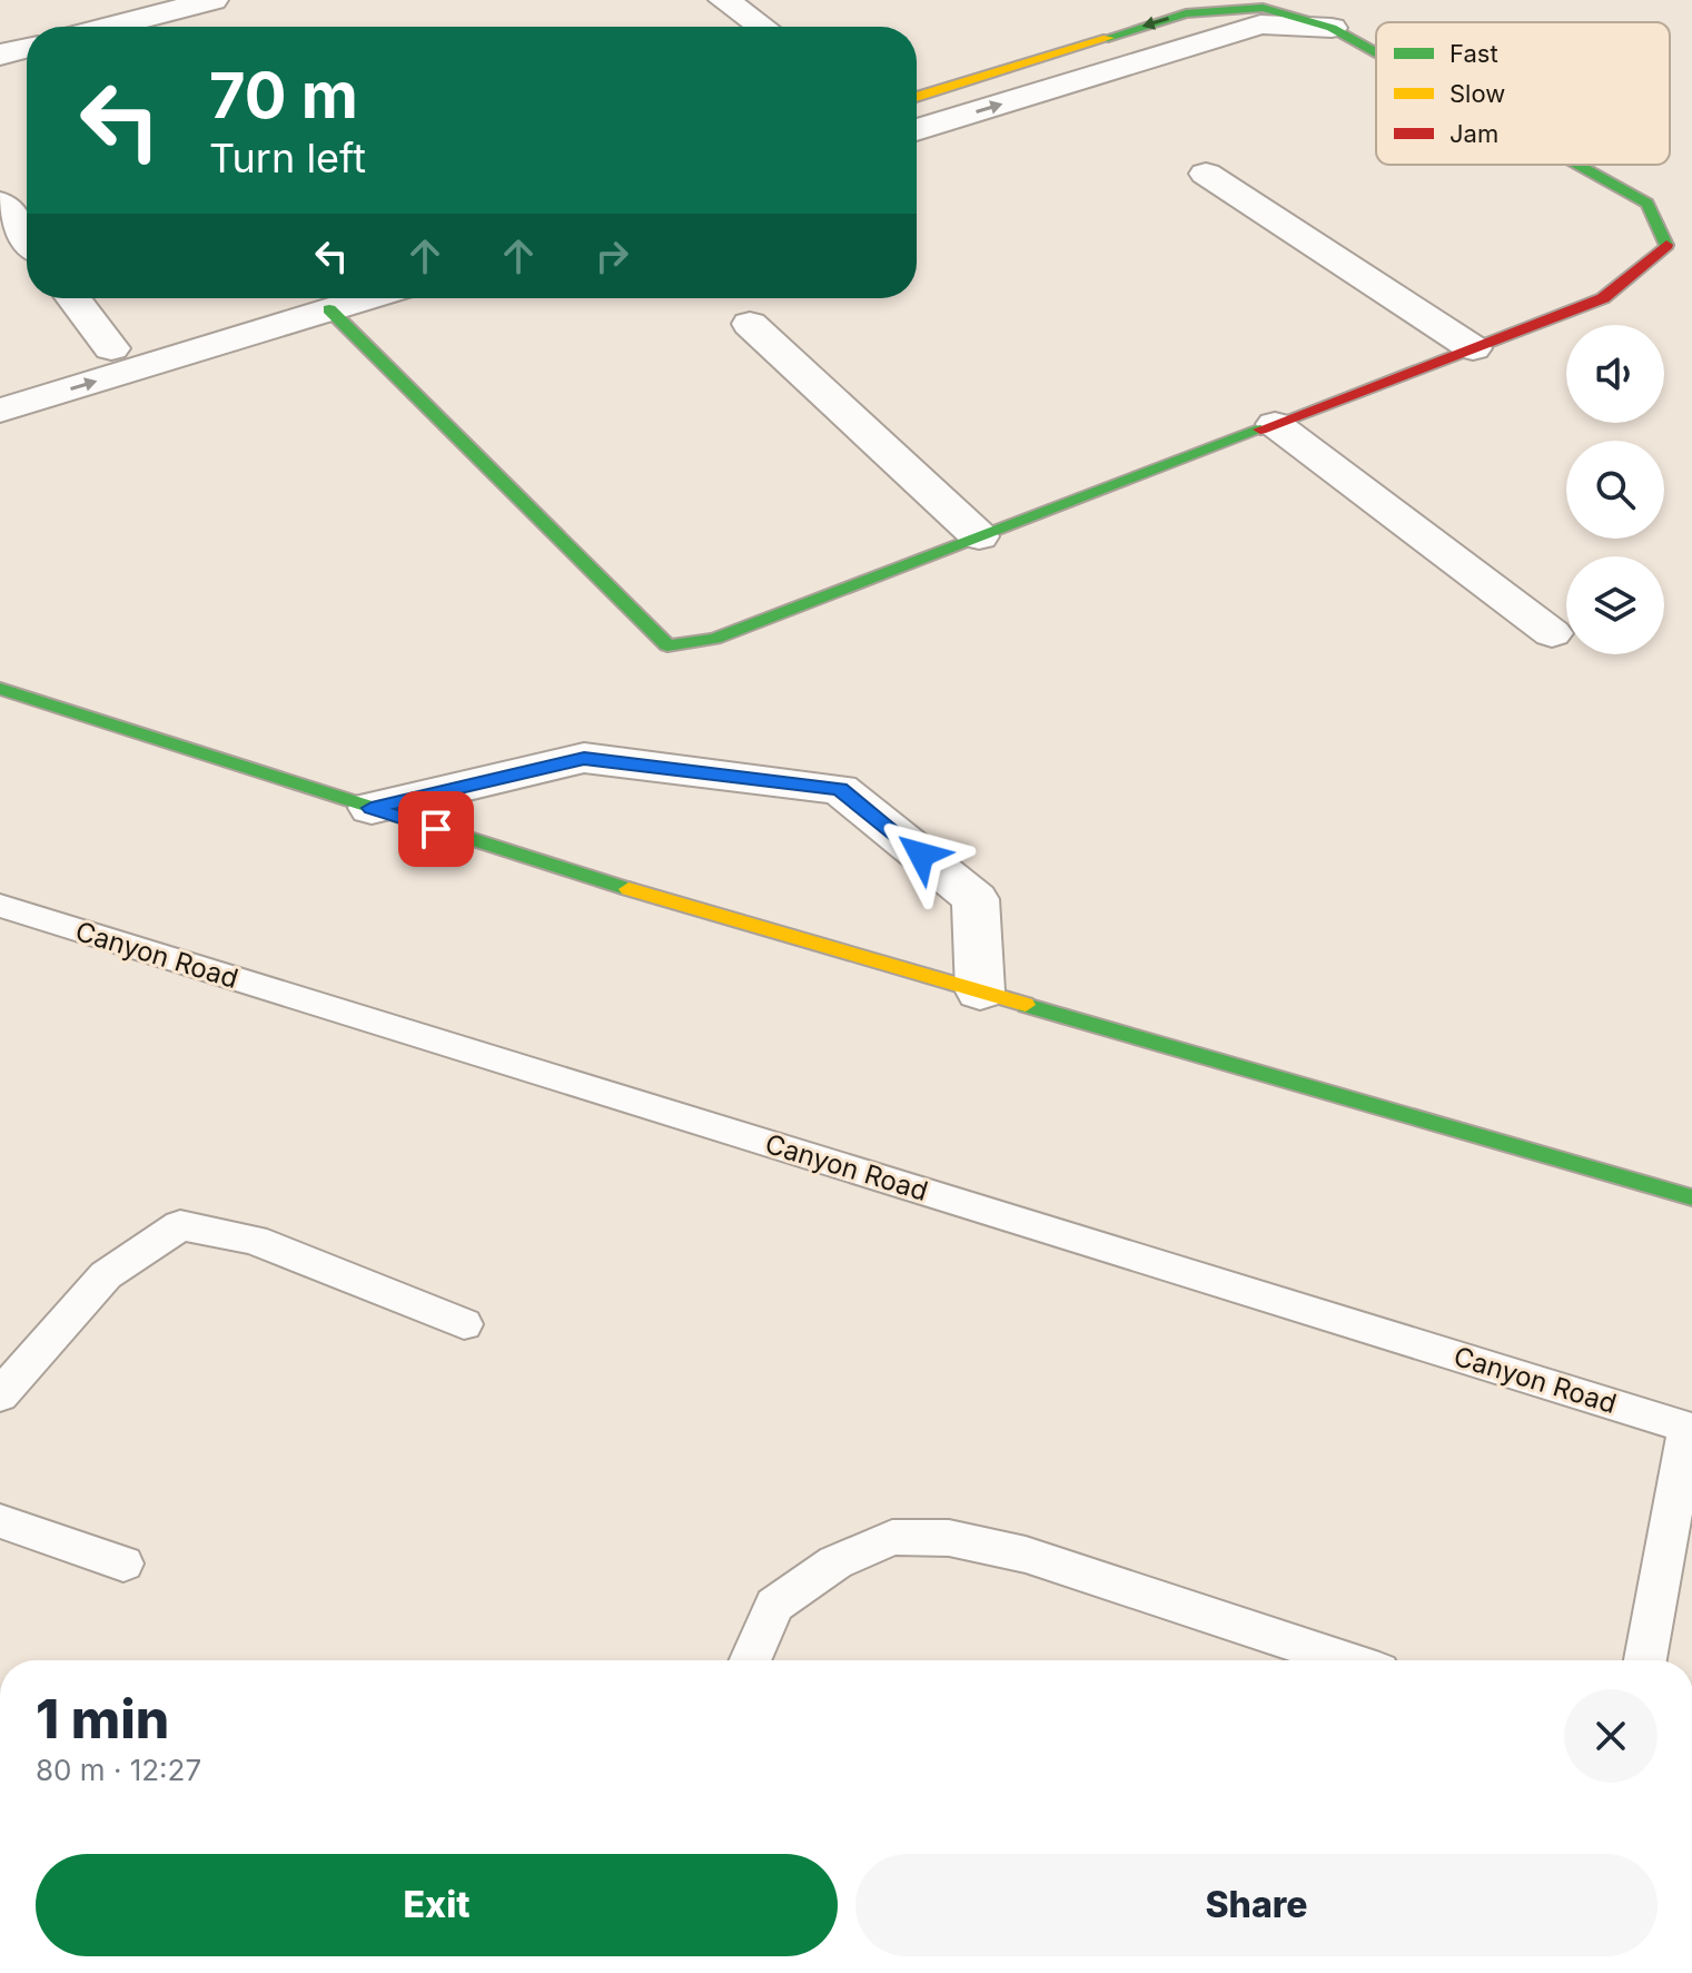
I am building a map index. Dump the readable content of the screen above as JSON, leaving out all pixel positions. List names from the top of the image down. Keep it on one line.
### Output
{"streets":{"lane":["Canyon Road"]},"legend":["Fast","Slow","Jam"],"page":{"turn":["70 m","Turn left"],"heading":["1 min","80 m · 12:27"],"buttons":["Exit","Share"]}}
